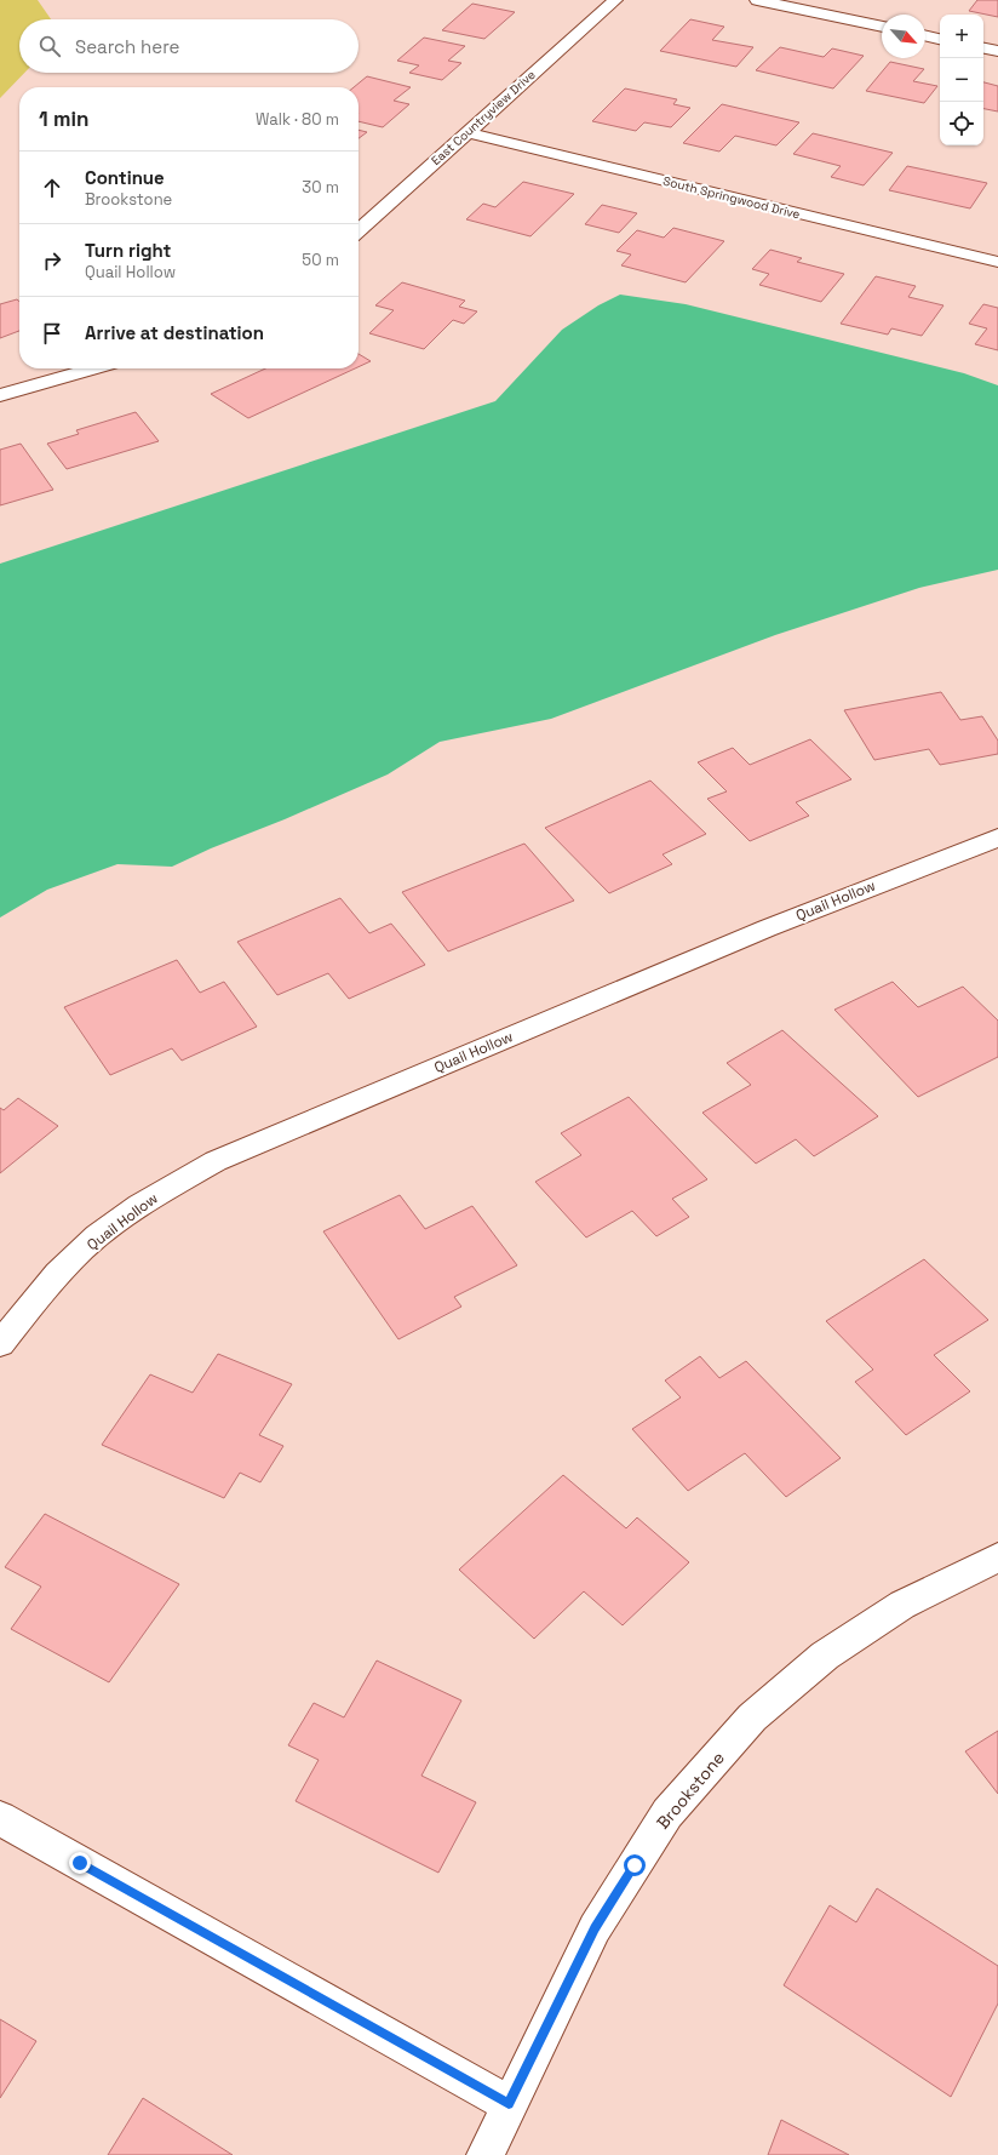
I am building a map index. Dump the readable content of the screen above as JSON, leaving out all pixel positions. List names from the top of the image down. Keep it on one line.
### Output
{"streets":{"street":["East Countryview Drive","South Springwood Drive","Quail Hollow","Brookstone"]},"crossings":[["East Countryview Drive","South Springwood Drive"]],"north":"bottom right","page":{"map_buttons":["+","−"],"search":"Search here","heading":["1 min","Walk · 80 m"],"list":[["Continue","Brookstone","30 m"],["Turn right","Quail Hollow","50 m"],"Arrive at destination"]}}
